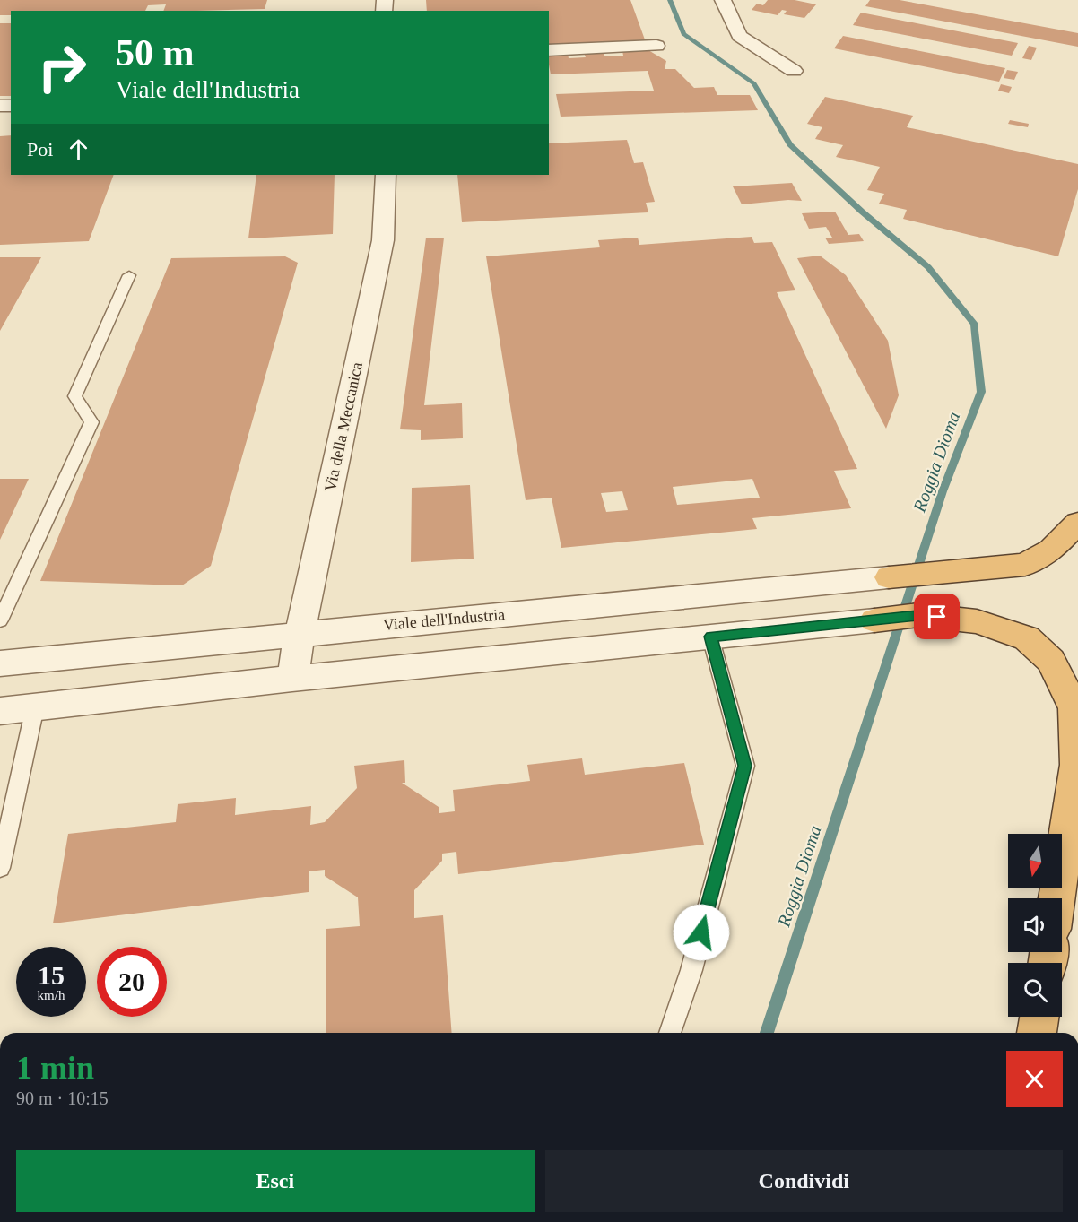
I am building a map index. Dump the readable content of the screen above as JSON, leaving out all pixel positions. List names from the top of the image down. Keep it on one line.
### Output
{"streets":{"street":["Via della Meccanica","Viale dell'Industria"]},"crossings":[["Via della Meccanica","Viale dell'Industria"]],"water":["Roggia Dioma"],"north":"bottom","page":{"turn":["50 m","Viale dell'Industria"],"then":"Poi","speed":"15 km/h","limit":"20","heading":["1 min","90 m · 10:15"],"buttons":["Esci","Condividi"]}}
